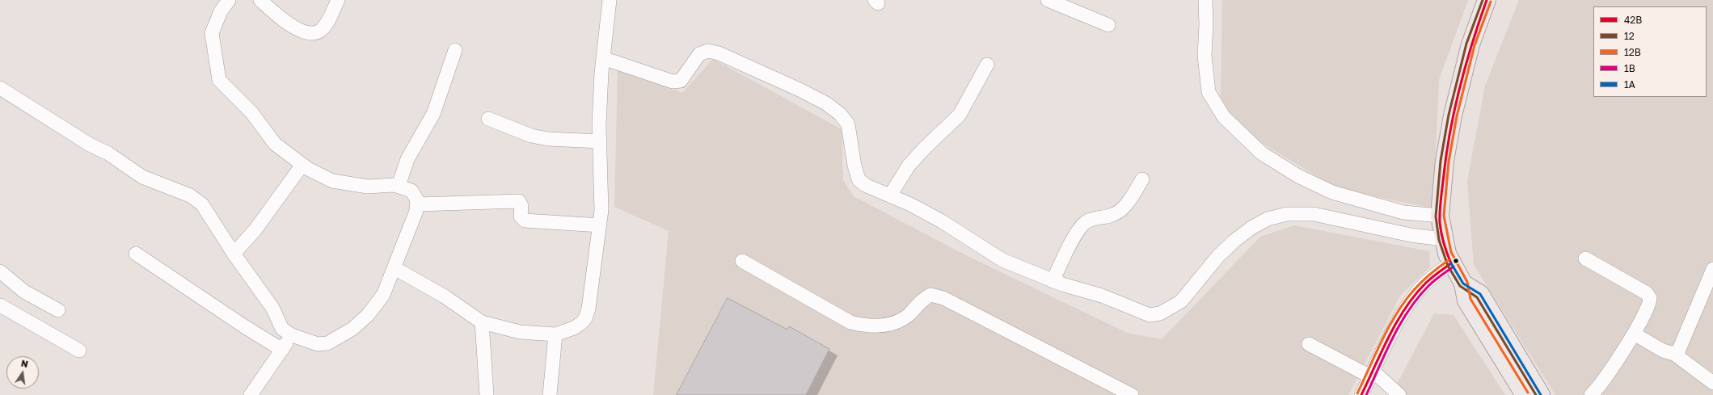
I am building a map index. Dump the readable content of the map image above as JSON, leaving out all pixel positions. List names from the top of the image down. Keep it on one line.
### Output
{"lines":["transit line 42B","transit line 12","transit line 12B","transit line 1A","transit line 1B"],"legend":["42B","12","12B","1B","1A"],"north":"top"}
